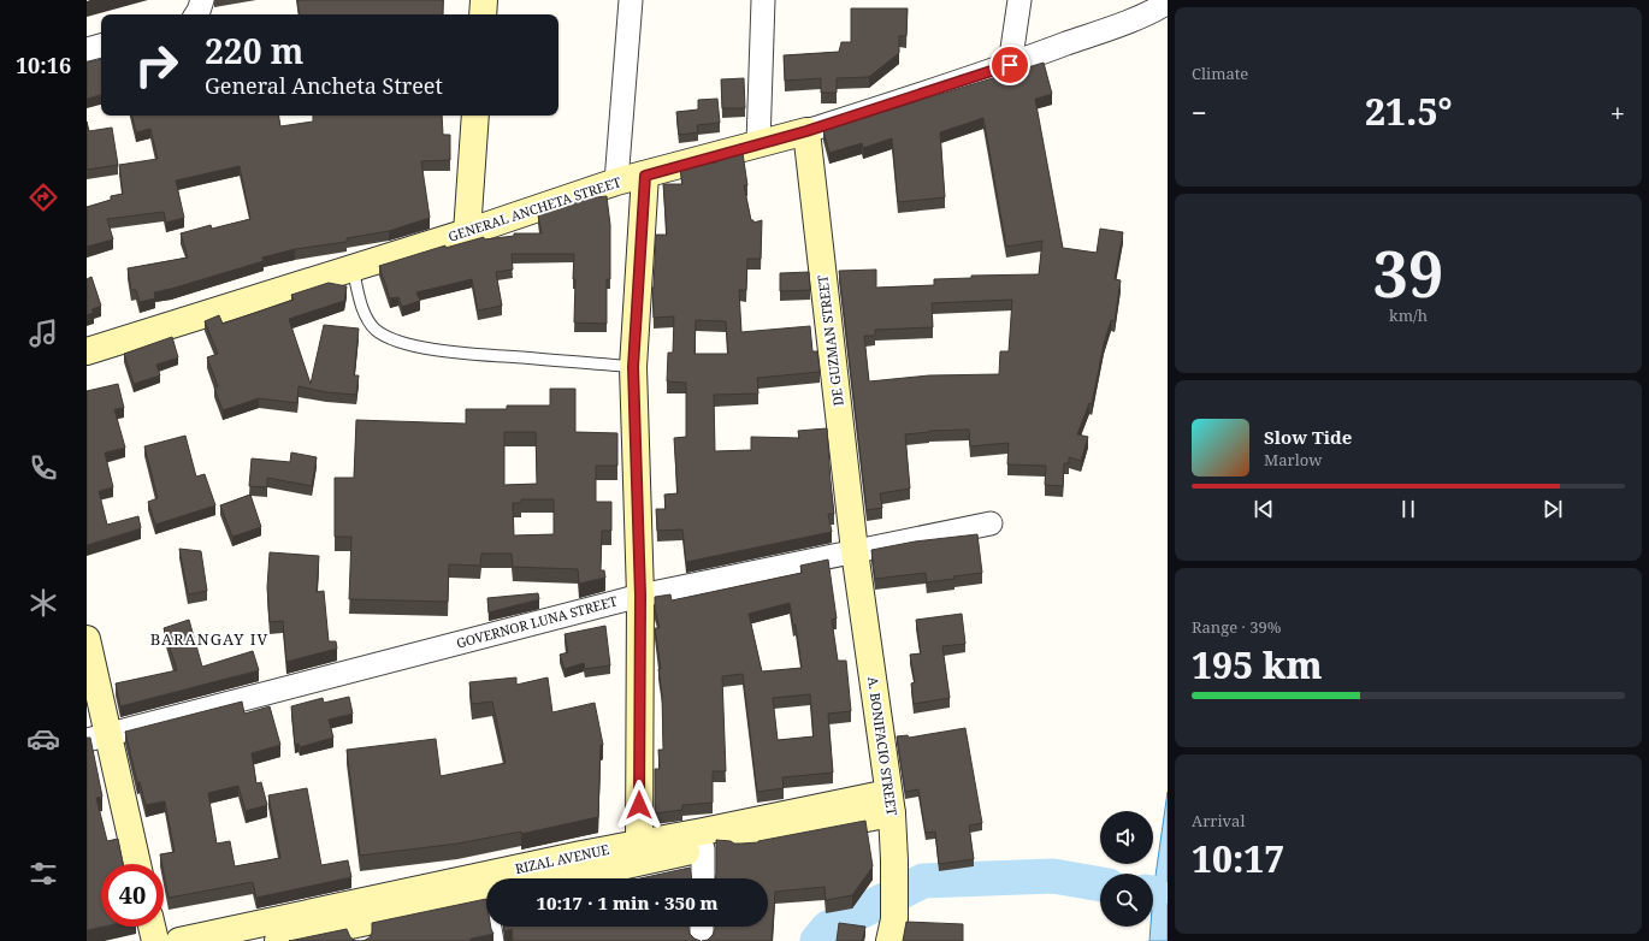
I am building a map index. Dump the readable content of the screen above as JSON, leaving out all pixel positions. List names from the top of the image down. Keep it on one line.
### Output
{"streets":{"street":["GENERAL ANCHETA STREET","DE GUZMAN STREET","GOVERNOR LUNA STREET","A. BONIFACIO STREET","RIZAL AVENUE"]},"crossings":[["GENERAL ANCHETA STREET","DE GUZMAN STREET"],["DE GUZMAN STREET","GOVERNOR LUNA STREET"],["DE GUZMAN STREET","A. BONIFACIO STREET"],["GOVERNOR LUNA STREET","A. BONIFACIO STREET"],["A. BONIFACIO STREET","RIZAL AVENUE"]],"districts":["BARANGAY IV"],"page":{"tabs":"10:16","tile":["Climate",["39","km/h"],["Range · 39%","195 km"],["Arrival","10:17"]],"turn":["220 m","General Ancheta Street"],"heat":["−","21.5°","+"],"song":["Slow Tide","Marlow"],"limit":"40","trip":"10:17 · 1 min · 350 m"}}
